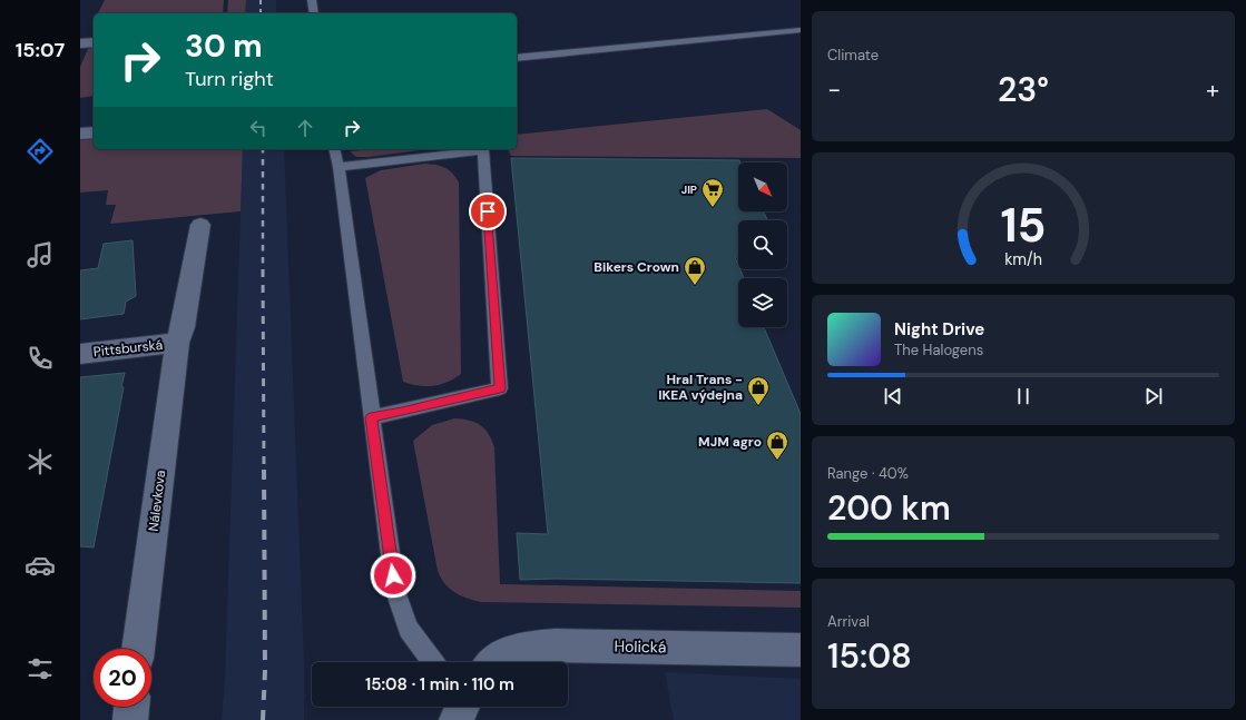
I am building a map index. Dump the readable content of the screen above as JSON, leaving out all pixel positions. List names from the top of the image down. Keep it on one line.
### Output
{"streets":{"street":["Pittsburská","Nálevkova","Holická"]},"crossings":[["Pittsburská","Nálevkova"]],"places":{"supermarket":["JIP"],"shop":["Bikers Crown","Hral Trans - IKEA výdejna","MJM agro"]},"north":"bottom right","page":{"tabs":"15:07","tile":["Climate",["Range · 40%","200 km"],["Arrival","15:08"]],"turn":["30 m","Turn right"],"heat":["−","23°","+"],"song":["Night Drive","The Halogens"],"limit":"20","trip":"15:08 · 1 min · 110 m","gauge":["15","km/h"]}}
